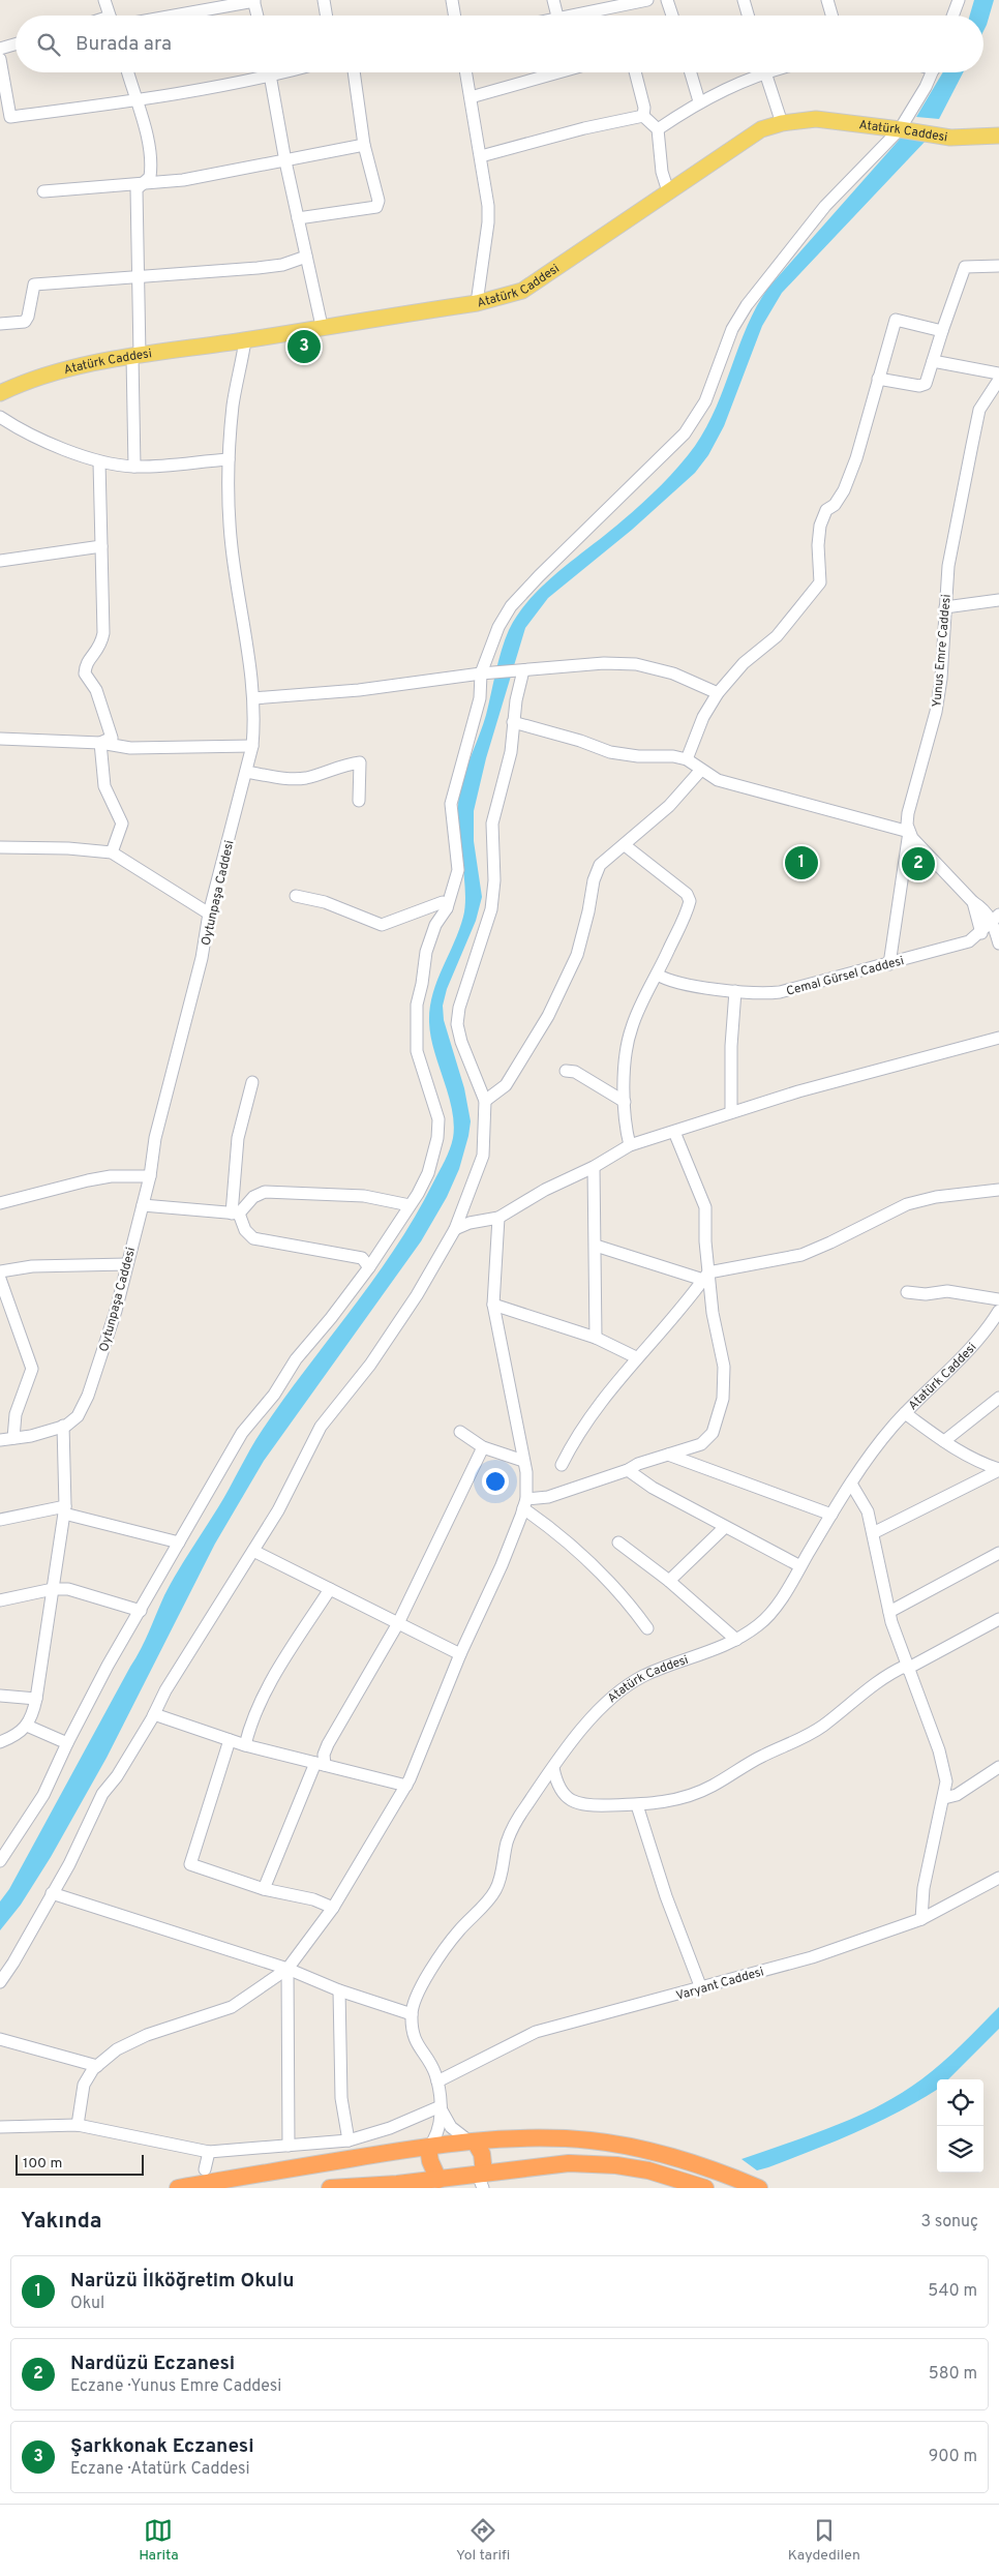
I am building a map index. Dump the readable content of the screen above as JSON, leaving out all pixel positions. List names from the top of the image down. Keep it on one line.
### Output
{"streets":{"main road":["Atatürk Caddesi"],"street":["Yunus Emre Caddesi","Oytunpaşa Caddesi","Cemal Gürsel Caddesi","Varyant Caddesi"]},"crossings":[["Atatürk Caddesi","Oytunpaşa Caddesi"],["Atatürk Caddesi","Varyant Caddesi"],["Yunus Emre Caddesi","Cemal Gürsel Caddesi"]],"scale_bar":"100 m","page":{"search":"Burada ara","pins":["3","1","2"],"scale":"100 m","heading":["Yakında","3 sonuç"],"list":[{"mark":"1","name":"Narüzü İlköğretim Okulu","note":"Okul","value":"540 m"},{"mark":"2","name":"Nardüzü Eczanesi","note":"Eczane · Yunus Emre Caddesi","value":"580 m"},{"mark":"3","name":"Şarkkonak Eczanesi","note":"Eczane · Atatürk Caddesi","value":"900 m"}],"nav":["Harita","Yol tarifi","Kaydedilen"]}}
